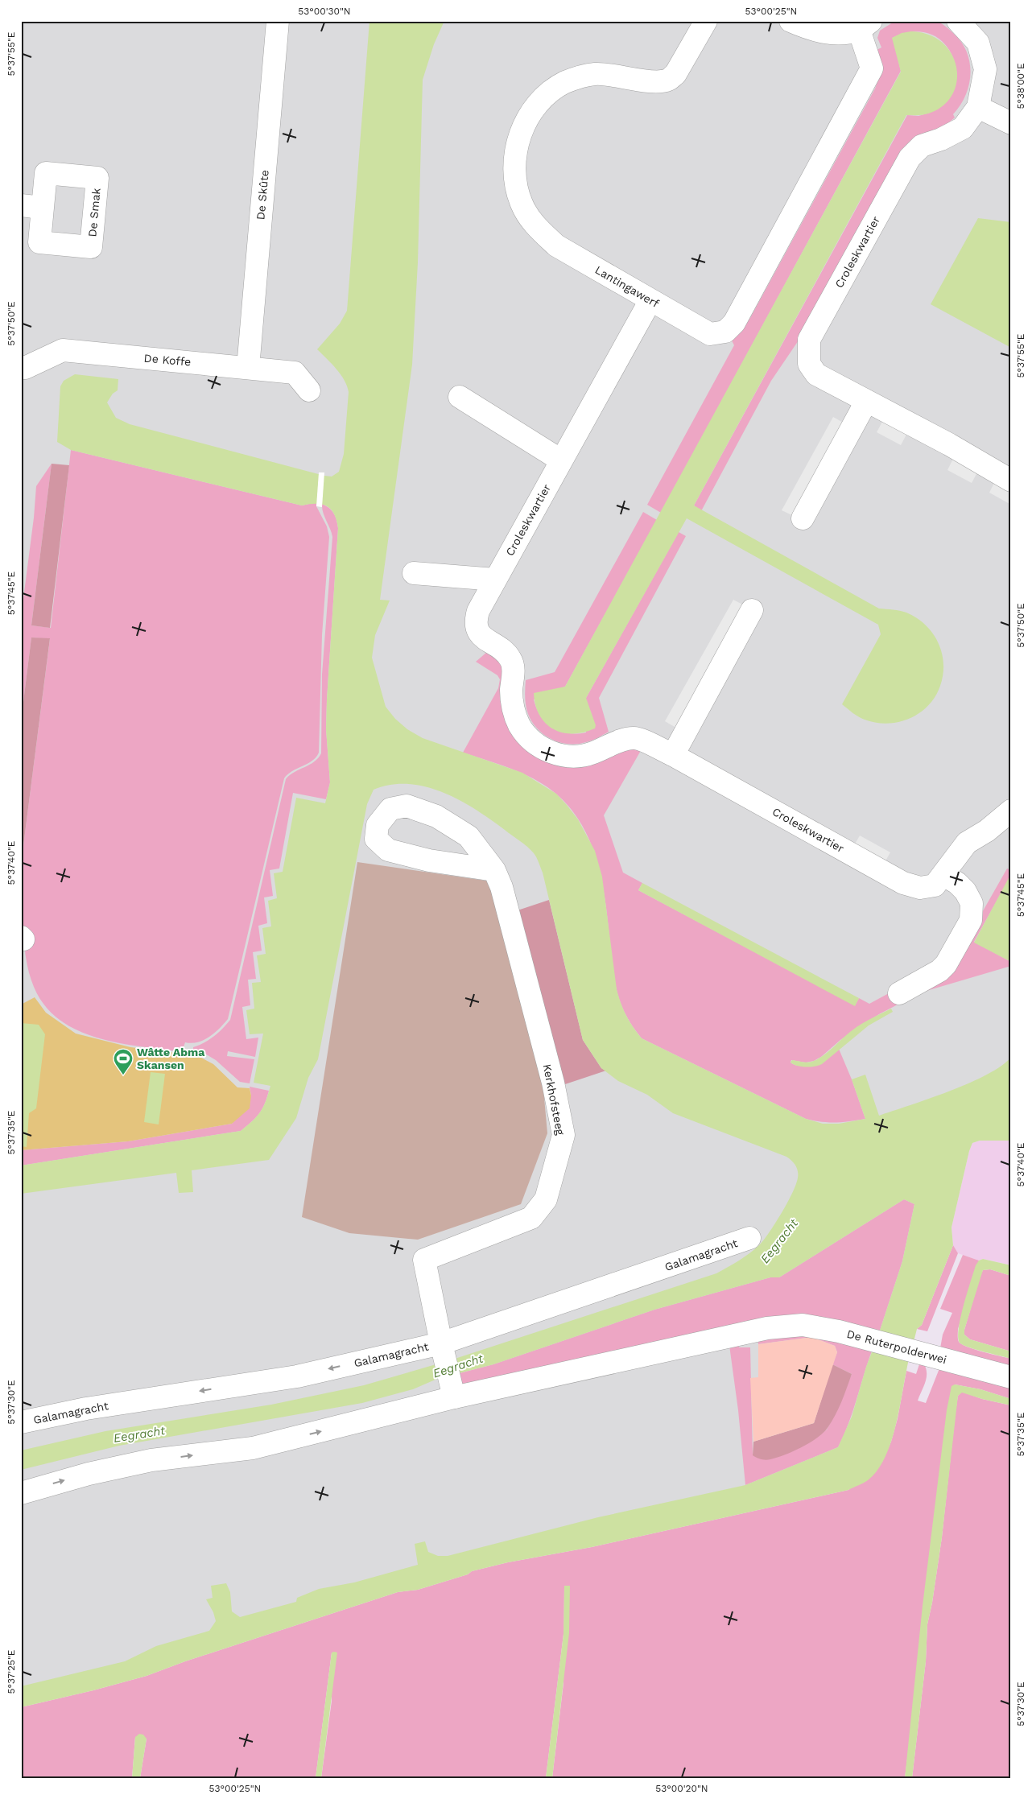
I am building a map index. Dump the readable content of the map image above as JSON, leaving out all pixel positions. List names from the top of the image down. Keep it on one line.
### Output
{"streets":{"street":["De Skûte","Croleskwartier","Lantingawerf","De Koffe","Kerkhofsteeg","Galamagracht","De Ruterpolderwei"]},"crossings":[["De Skûte","De Koffe"],["Croleskwartier","Lantingawerf"],["Kerkhofsteeg","Galamagracht"],["Kerkhofsteeg","De Ruterpolderwei"]],"water":["Eegracht"],"places":{"sports":["Wâtte Abma Skansen"]},"coordinates":["53°00'30\"N","53°00'25\"N","5°37'55\"E","5°38'00\"E","5°37'50\"E","5°37'45\"E","5°37'40\"E","5°37'35\"E","5°37'30\"E","5°37'25\"E","53°00'20\"N"]}
